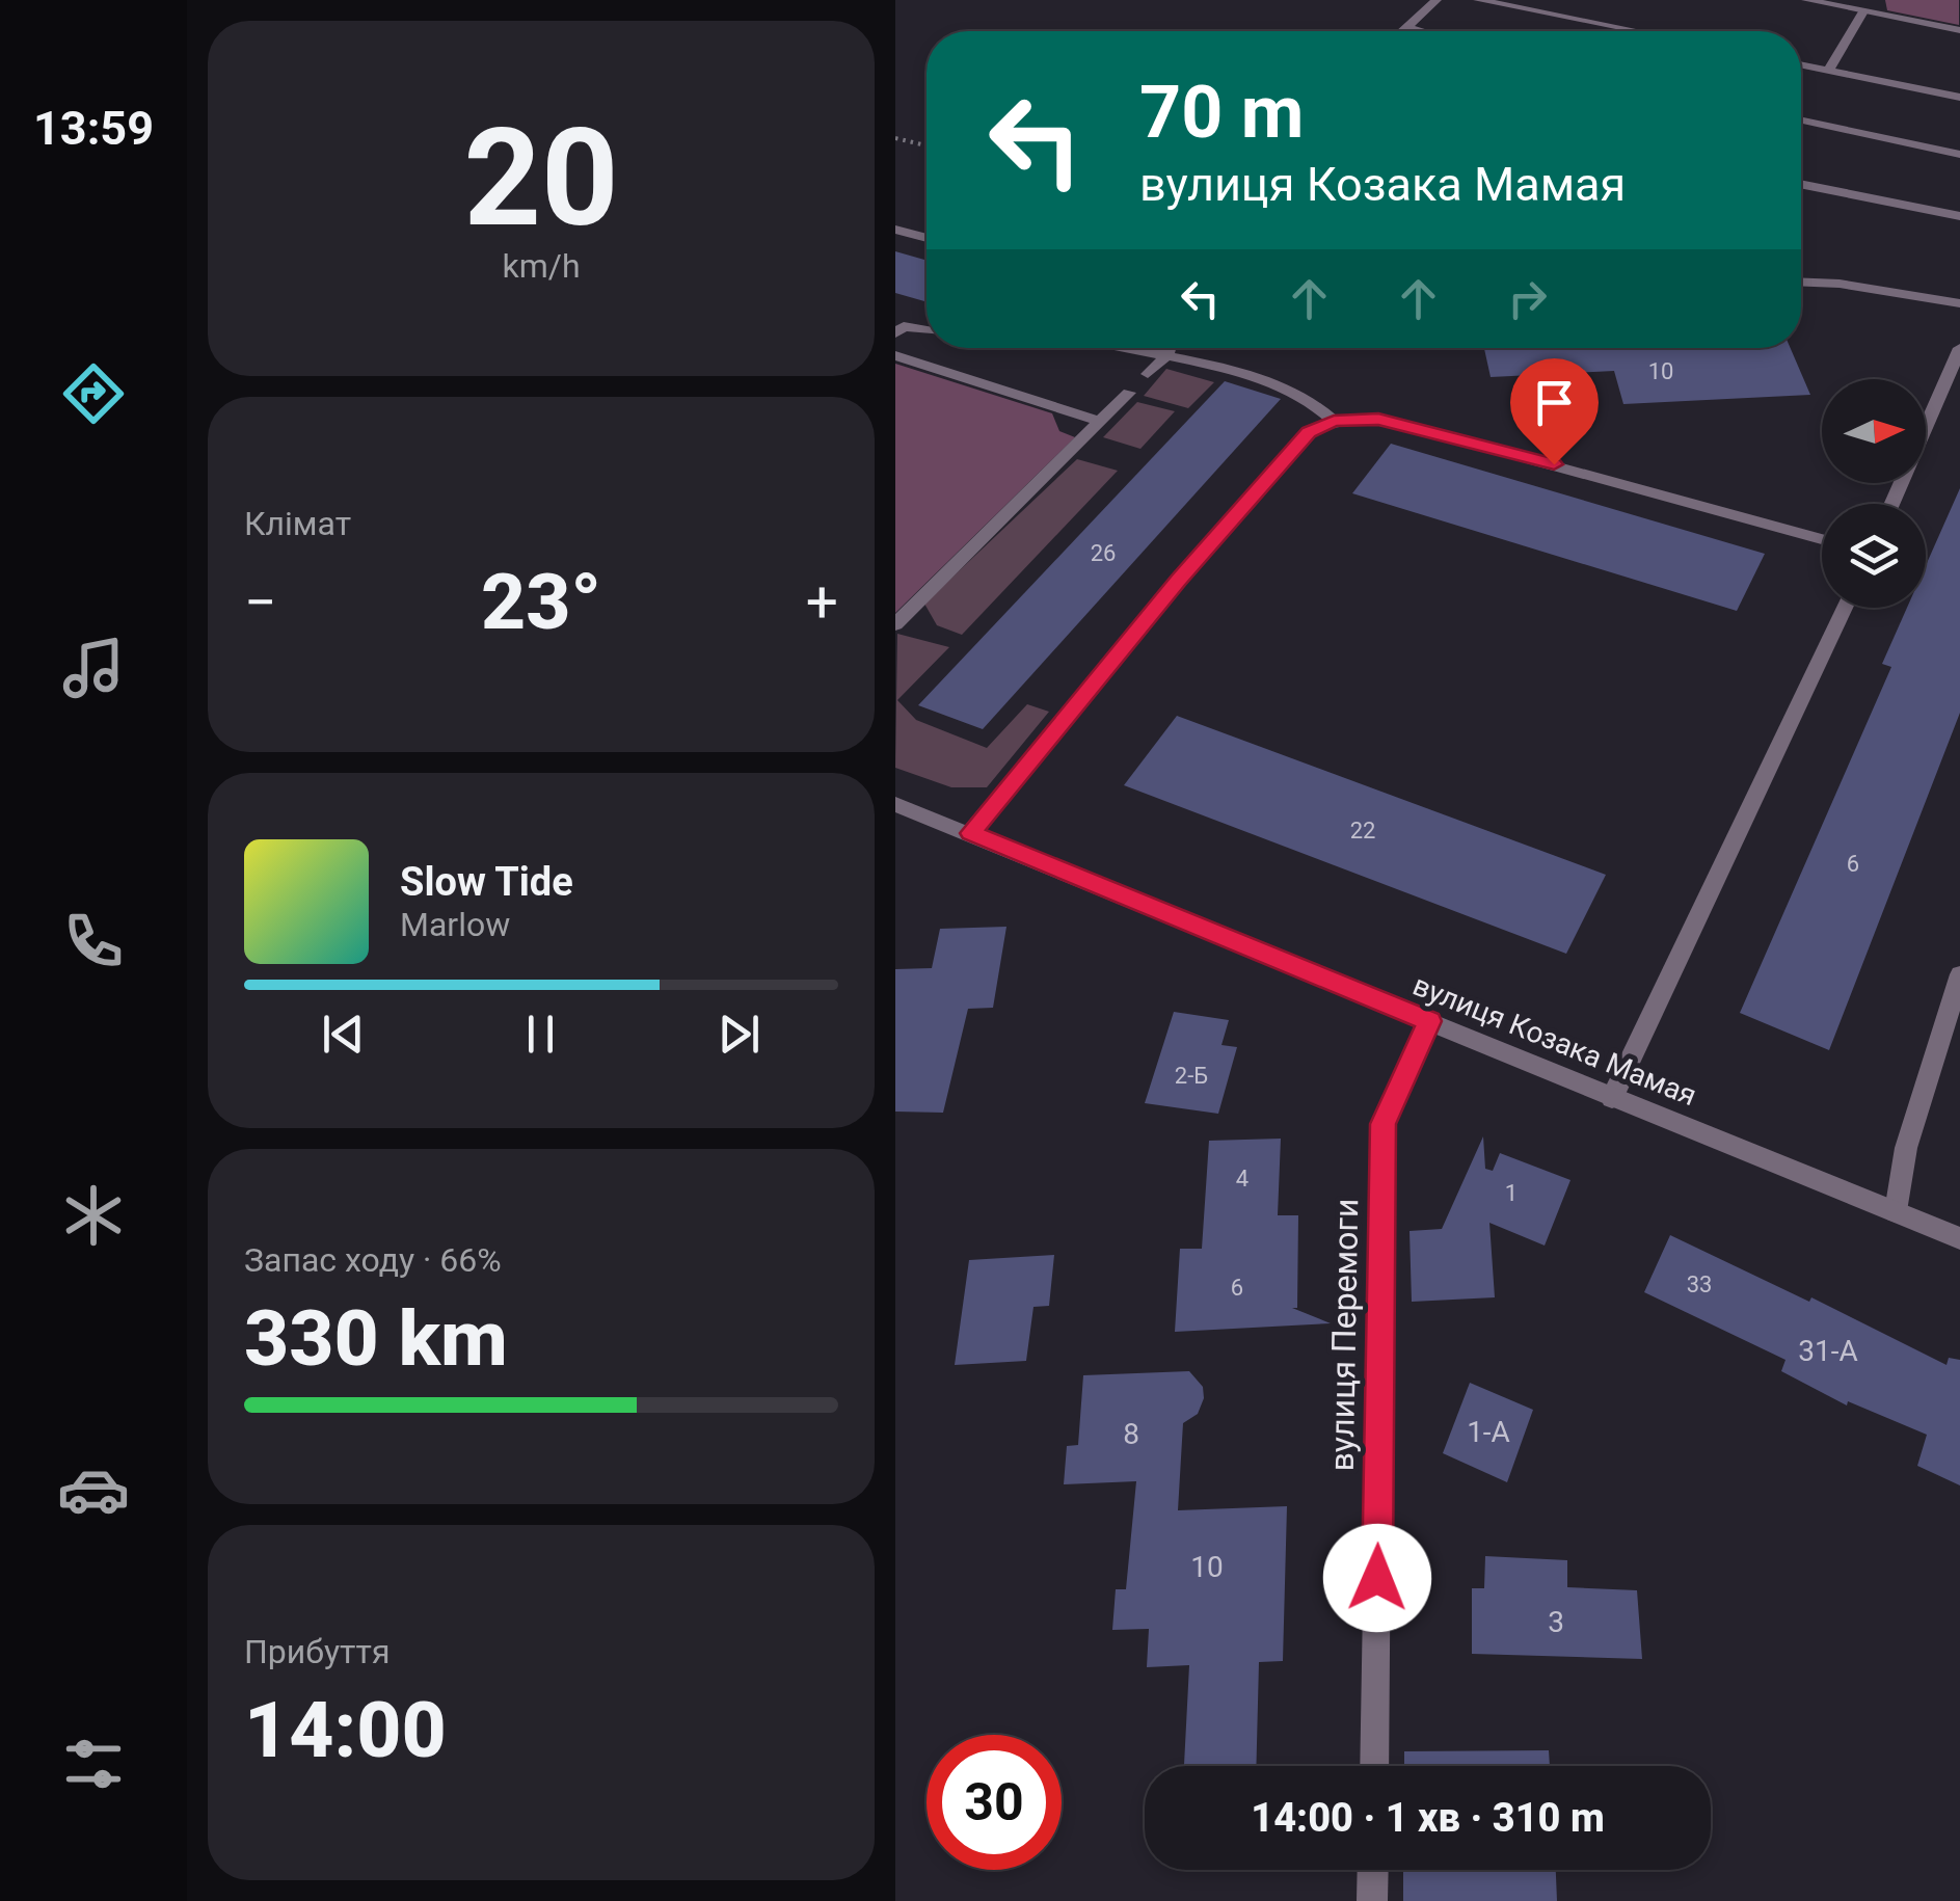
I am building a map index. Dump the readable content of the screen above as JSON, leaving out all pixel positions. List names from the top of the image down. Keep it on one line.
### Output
{"streets":{"street":["вулиця Козака Мамая","вулиця Перемоги"]},"crossings":[["вулиця Козака Мамая","вулиця Перемоги"]],"house_numbers":["10","26","22","6","2-Б","4","1","33","6","31-А","1-А","8","10","3"],"north":"right","page":{"tabs":"13:59","tile":[["20","km/h"],"Клімат",["Запас ходу · 66%","330 km"],["Прибуття","14:00"]],"turn":["70 m","вулиця Козака Мамая"],"heat":["−","23°","+"],"song":["Slow Tide","Marlow"],"limit":"30","trip":"14:00 · 1 хв · 310 m"}}
